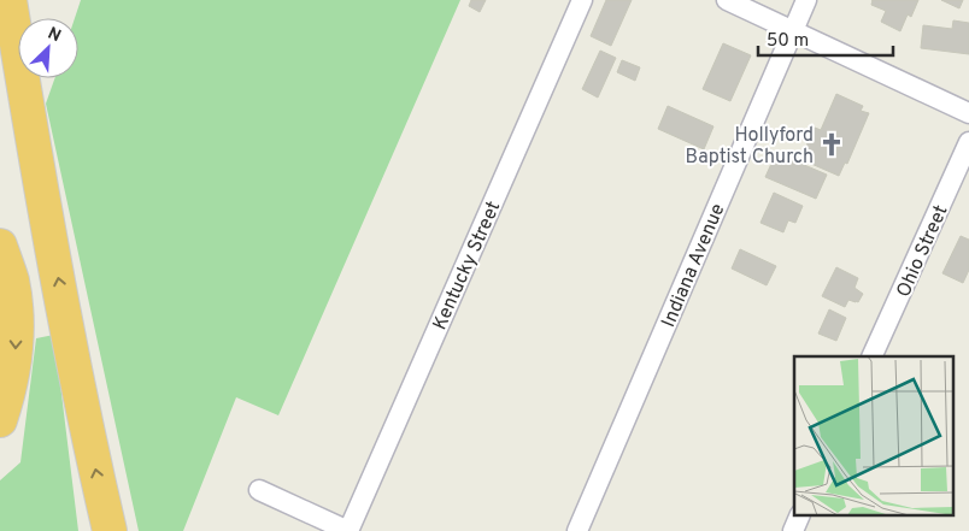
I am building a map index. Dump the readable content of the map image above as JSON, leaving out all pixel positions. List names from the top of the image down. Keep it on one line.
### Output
{"streets":{"street":["Ohio Street","Kentucky Street","Indiana Avenue"]},"places":{"church":["Hollyford Baptist Church"]},"scale_bar":"50 m","north":"top right"}
